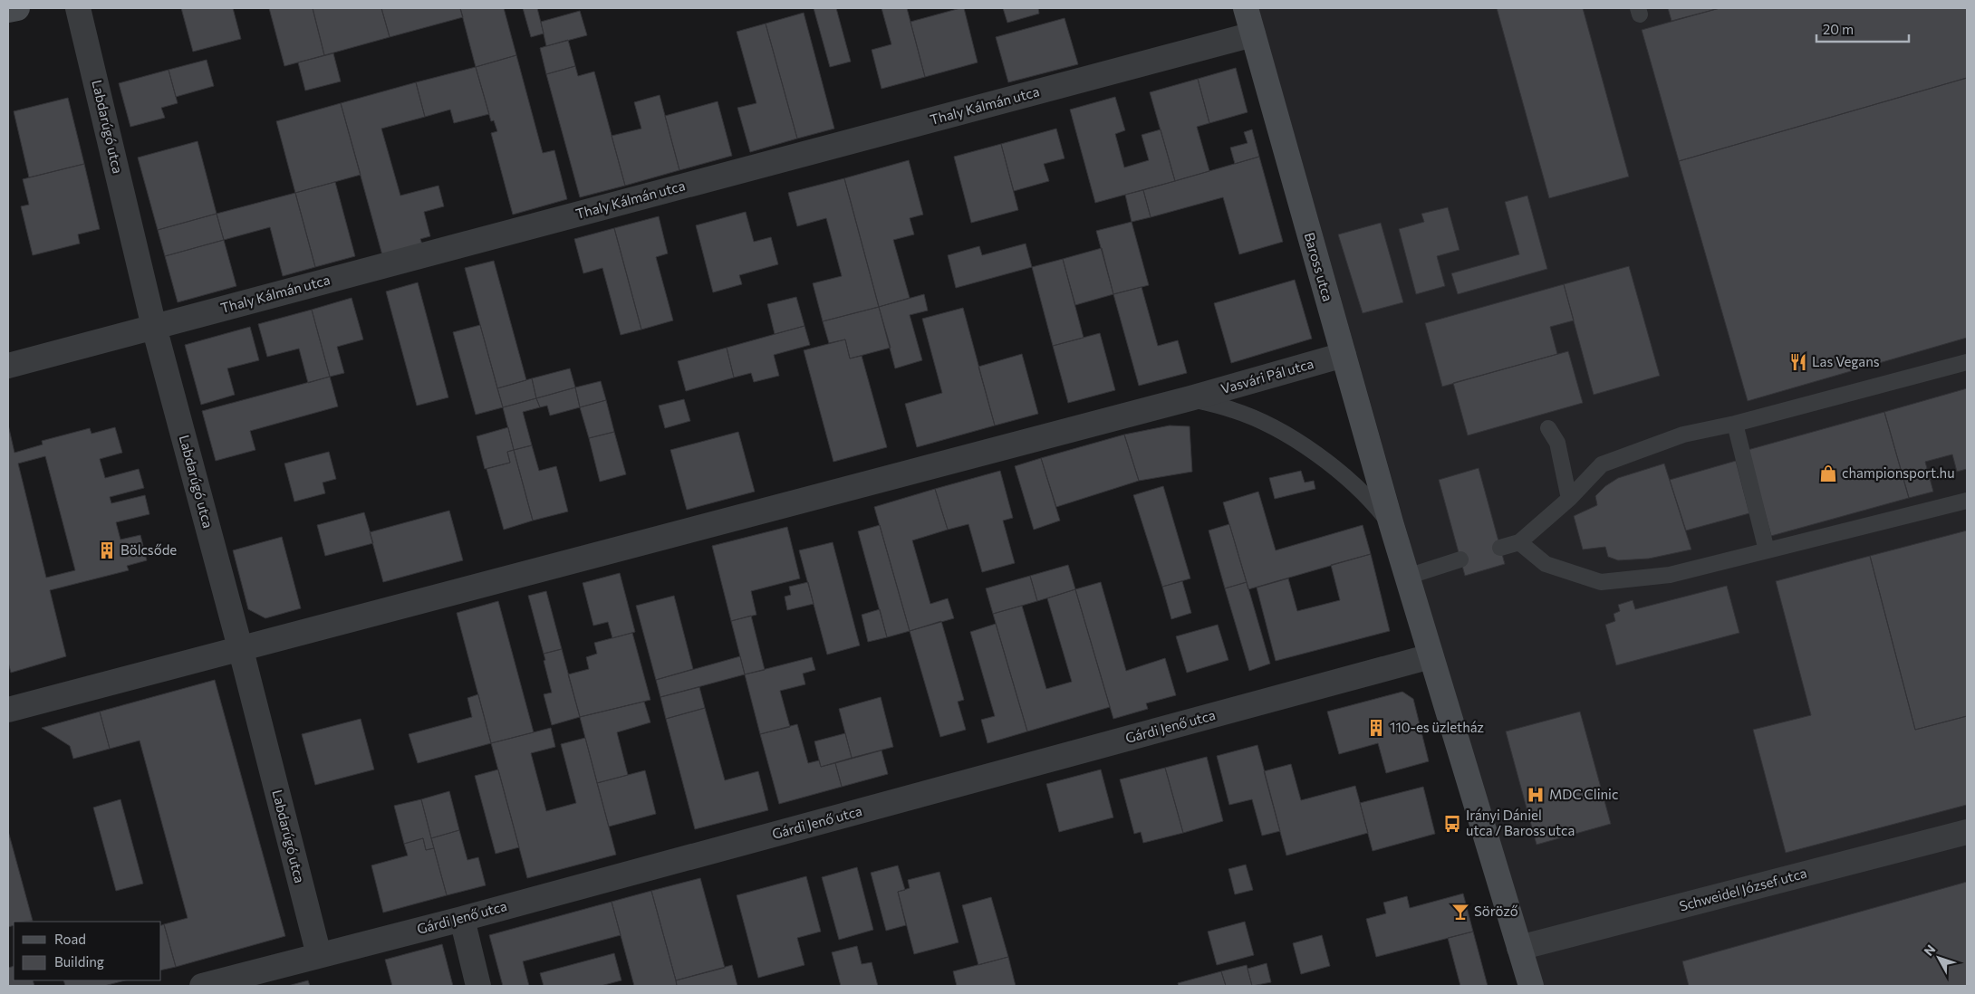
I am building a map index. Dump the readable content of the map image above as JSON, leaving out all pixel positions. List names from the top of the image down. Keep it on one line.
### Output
{"streets":{"street":["Thaly Kálmán utca","Labdarúgó utca","Baross utca","Vasvári Pál utca","Gárdi Jenő utca","Schweidel József utca"]},"crossings":[["Thaly Kálmán utca","Labdarúgó utca"],["Thaly Kálmán utca","Baross utca"],["Labdarúgó utca","Vasvári Pál utca"],["Labdarúgó utca","Gárdi Jenő utca"],["Baross utca","Vasvári Pál utca"],["Baross utca","Gárdi Jenő utca"],["Baross utca","Schweidel József utca"]],"places":{"restaurant":["Las Vegans"],"shop":["championsport.hu"],"building":["Bölcsőde","110-es üzletház"],"hospital":["MDC Clinic"],"bus stop":["Irányi Dániel utca / Baross utca"],"bar":["Söröző"]},"legend":["Road","Building"],"scale_bar":"20 m","north":"top left"}
